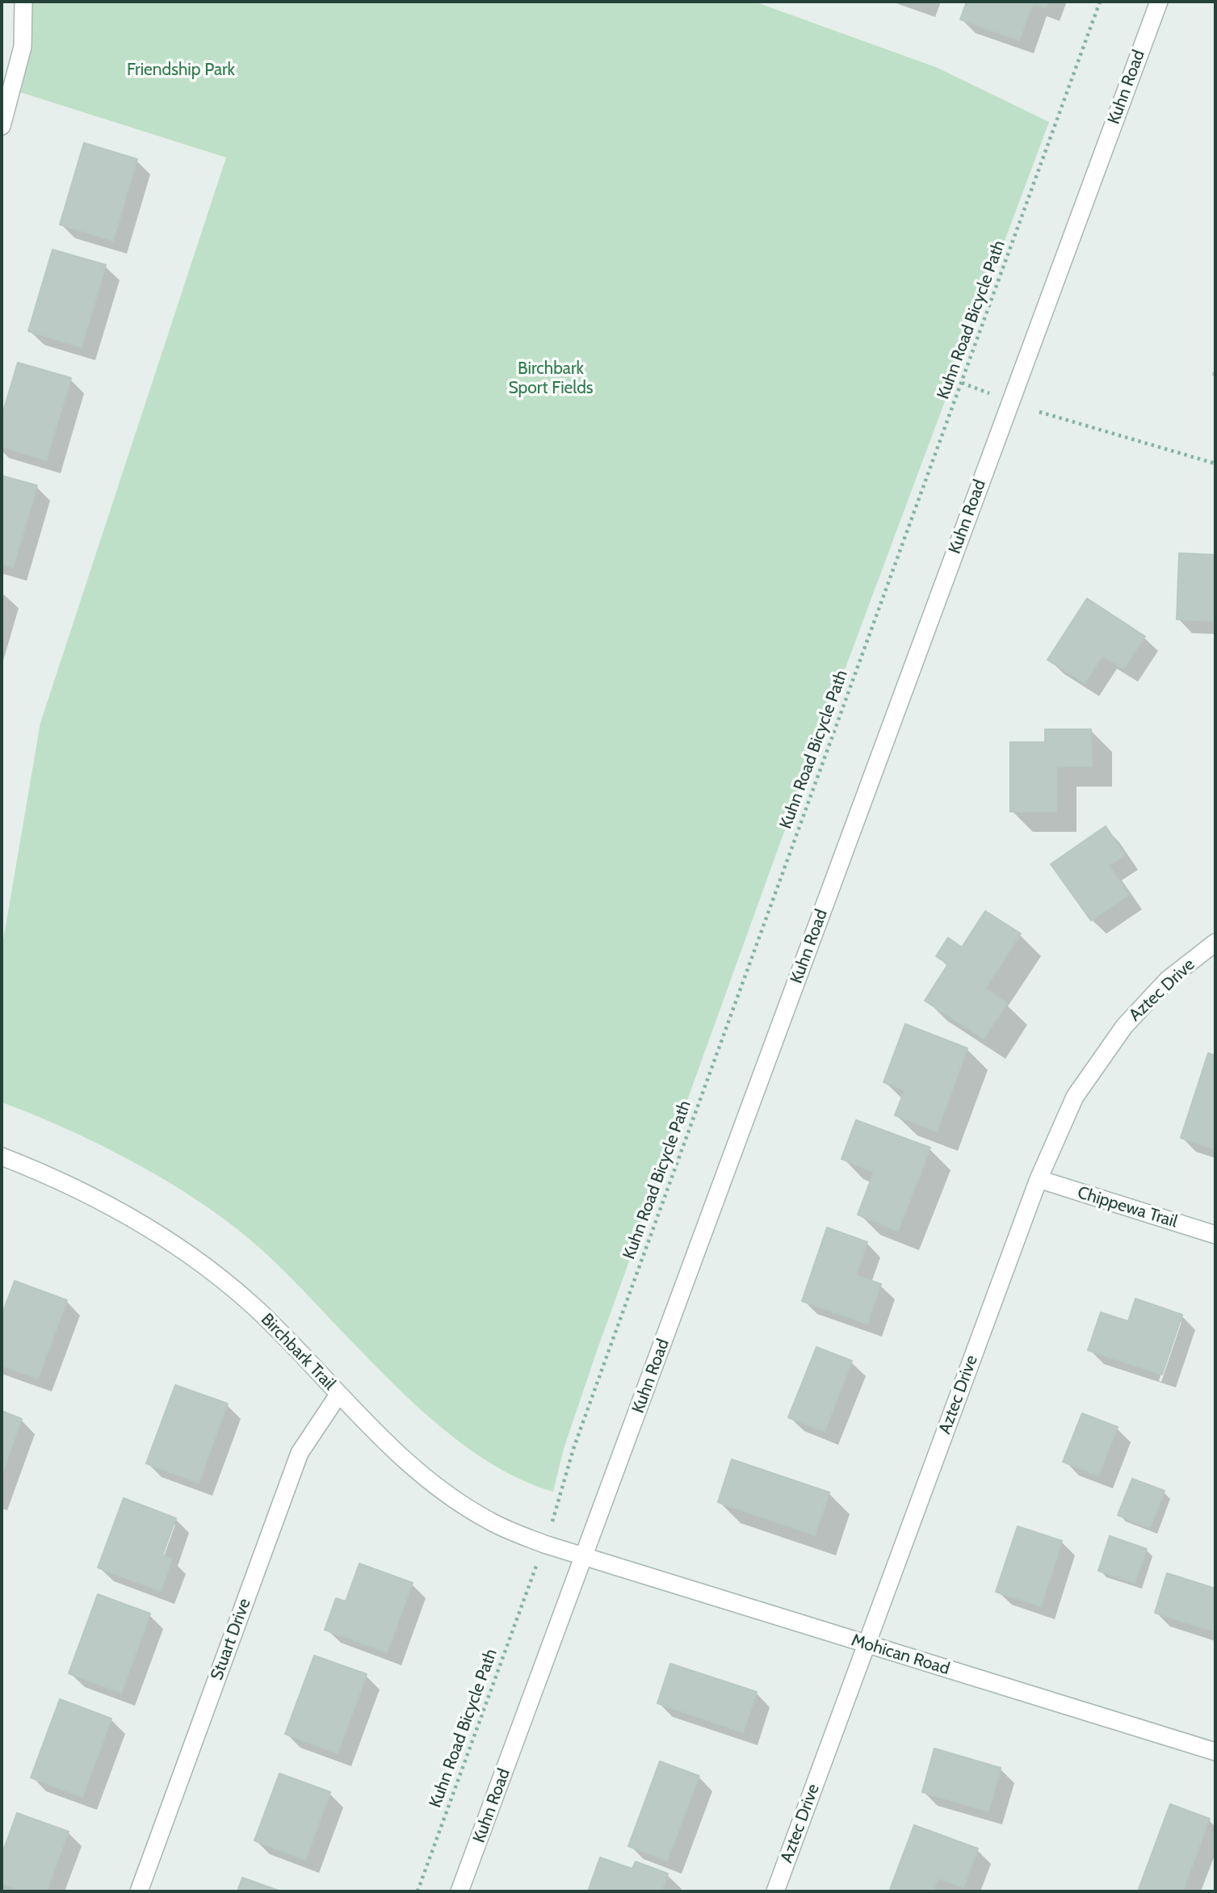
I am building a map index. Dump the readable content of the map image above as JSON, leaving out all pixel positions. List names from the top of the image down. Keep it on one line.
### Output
{"streets":{"street":["Kuhn Road","Aztec Drive","Chippewa Trail","Birchbark Trail","Stuart Drive","Mohican Road"],"path":["Kuhn Road Bicycle Path"]},"crossings":[["Kuhn Road","Birchbark Trail"],["Kuhn Road","Mohican Road"],["Aztec Drive","Chippewa Trail"],["Aztec Drive","Mohican Road"],["Birchbark Trail","Stuart Drive"],["Birchbark Trail","Mohican Road"]],"parks":["Friendship Park","Birchbark Sport Fields"]}
